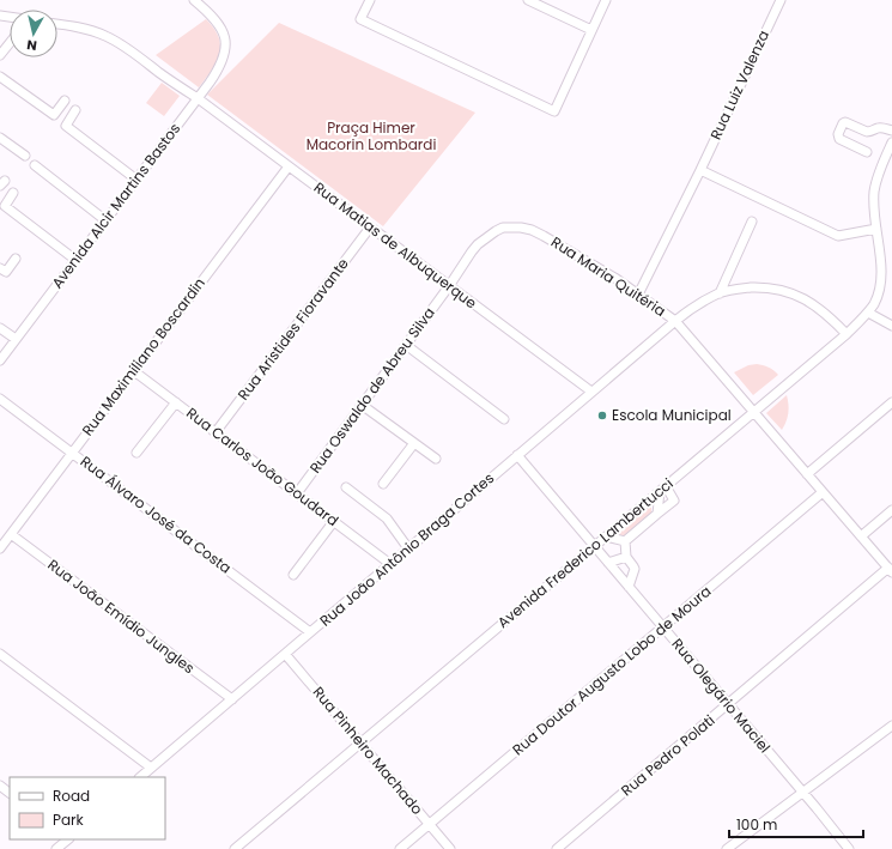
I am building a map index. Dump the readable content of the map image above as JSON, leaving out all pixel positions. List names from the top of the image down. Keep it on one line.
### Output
{"streets":{"street":["Rua Luiz Valenza","Avenida Alcir Martins Bastos","Rua Matias de Albuquerque","Rua Maria Quitéria","Rua Aristides Fioravante","Rua Maximiliano Boscardin","Rua Oswaldo de Abreu Silva","Rua Carlos João Goudard","Rua Álvaro José da Costa","Rua João Antônio Braga Cortes","Avenida Frederico Lambertucci","Rua João Emídio Jungles","Rua Doutor Augusto Lobo de Moura","Rua Olegário Maciel","Rua Pinheiro Machado","Rua Pedro Polati"]},"crossings":[["Rua Luiz Valenza","Rua Maria Quitéria"],["Avenida Alcir Martins Bastos","Rua Matias de Albuquerque"],["Rua Matias de Albuquerque","Rua Maria Quitéria"],["Rua Matias de Albuquerque","Rua Aristides Fioravante"],["Rua Matias de Albuquerque","Rua Maximiliano Boscardin"],["Rua Matias de Albuquerque","Rua Oswaldo de Abreu Silva"],["Rua Matias de Albuquerque","Rua João Antônio Braga Cortes"],["Rua Maria Quitéria","Rua Oswaldo de Abreu Silva"],["Rua Maria Quitéria","Rua João Antônio Braga Cortes"],["Rua Maria Quitéria","Avenida Frederico Lambertucci"],["Rua Maria Quitéria","Rua Doutor Augusto Lobo de Moura"],["Rua Maria Quitéria","Rua Pedro Polati"],["Rua Aristides Fioravante","Rua Carlos João Goudard"],["Rua Maximiliano Boscardin","Rua Carlos João Goudard"],["Rua Maximiliano Boscardin","Rua Álvaro José da Costa"],["Rua Maximiliano Boscardin","Rua João Emídio Jungles"],["Rua Oswaldo de Abreu Silva","Rua Carlos João Goudard"],["Rua Carlos João Goudard","Rua João Antônio Braga Cortes"],["Rua Álvaro José da Costa","Rua João Antônio Braga Cortes"],["Rua João Antônio Braga Cortes","Avenida Frederico Lambertucci"],["Rua João Antônio Braga Cortes","Rua João Emídio Jungles"],["Rua João Antônio Braga Cortes","Rua Olegário Maciel"],["Rua João Antônio Braga Cortes","Rua Pinheiro Machado"],["Avenida Frederico Lambertucci","Rua Olegário Maciel"],["Avenida Frederico Lambertucci","Rua Pinheiro Machado"],["Rua Doutor Augusto Lobo de Moura","Rua Olegário Maciel"],["Rua Doutor Augusto Lobo de Moura","Rua Pinheiro Machado"],["Rua Olegário Maciel","Rua Pedro Polati"]],"parks":["Praça Himer Macorin Lombardi"],"places":["Escola Municipal"],"legend":["Road","Park"],"scale_bar":"100 m","north":"bottom"}
